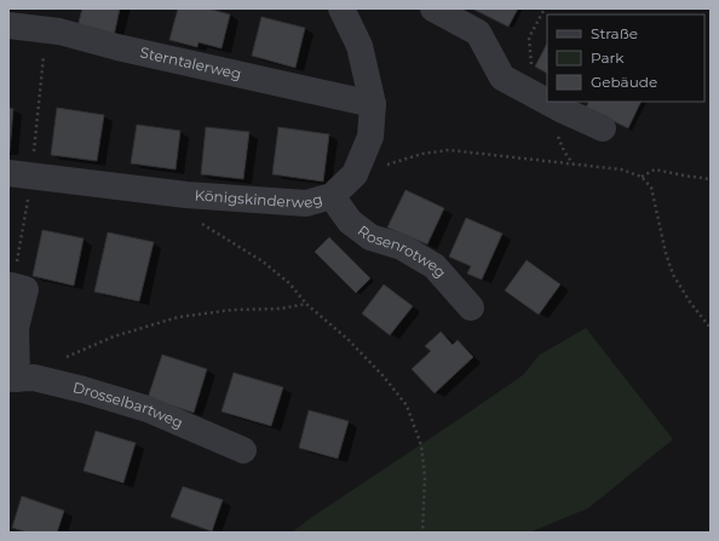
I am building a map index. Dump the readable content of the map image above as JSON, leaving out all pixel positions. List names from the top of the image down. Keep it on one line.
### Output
{"streets":{"street":["Sterntalerweg","Königskinderweg","Rosenrotweg","Drosselbartweg"]},"crossings":[["Sterntalerweg","Königskinderweg"],["Königskinderweg","Rosenrotweg"]],"legend":["Straße","Park","Gebäude"]}
